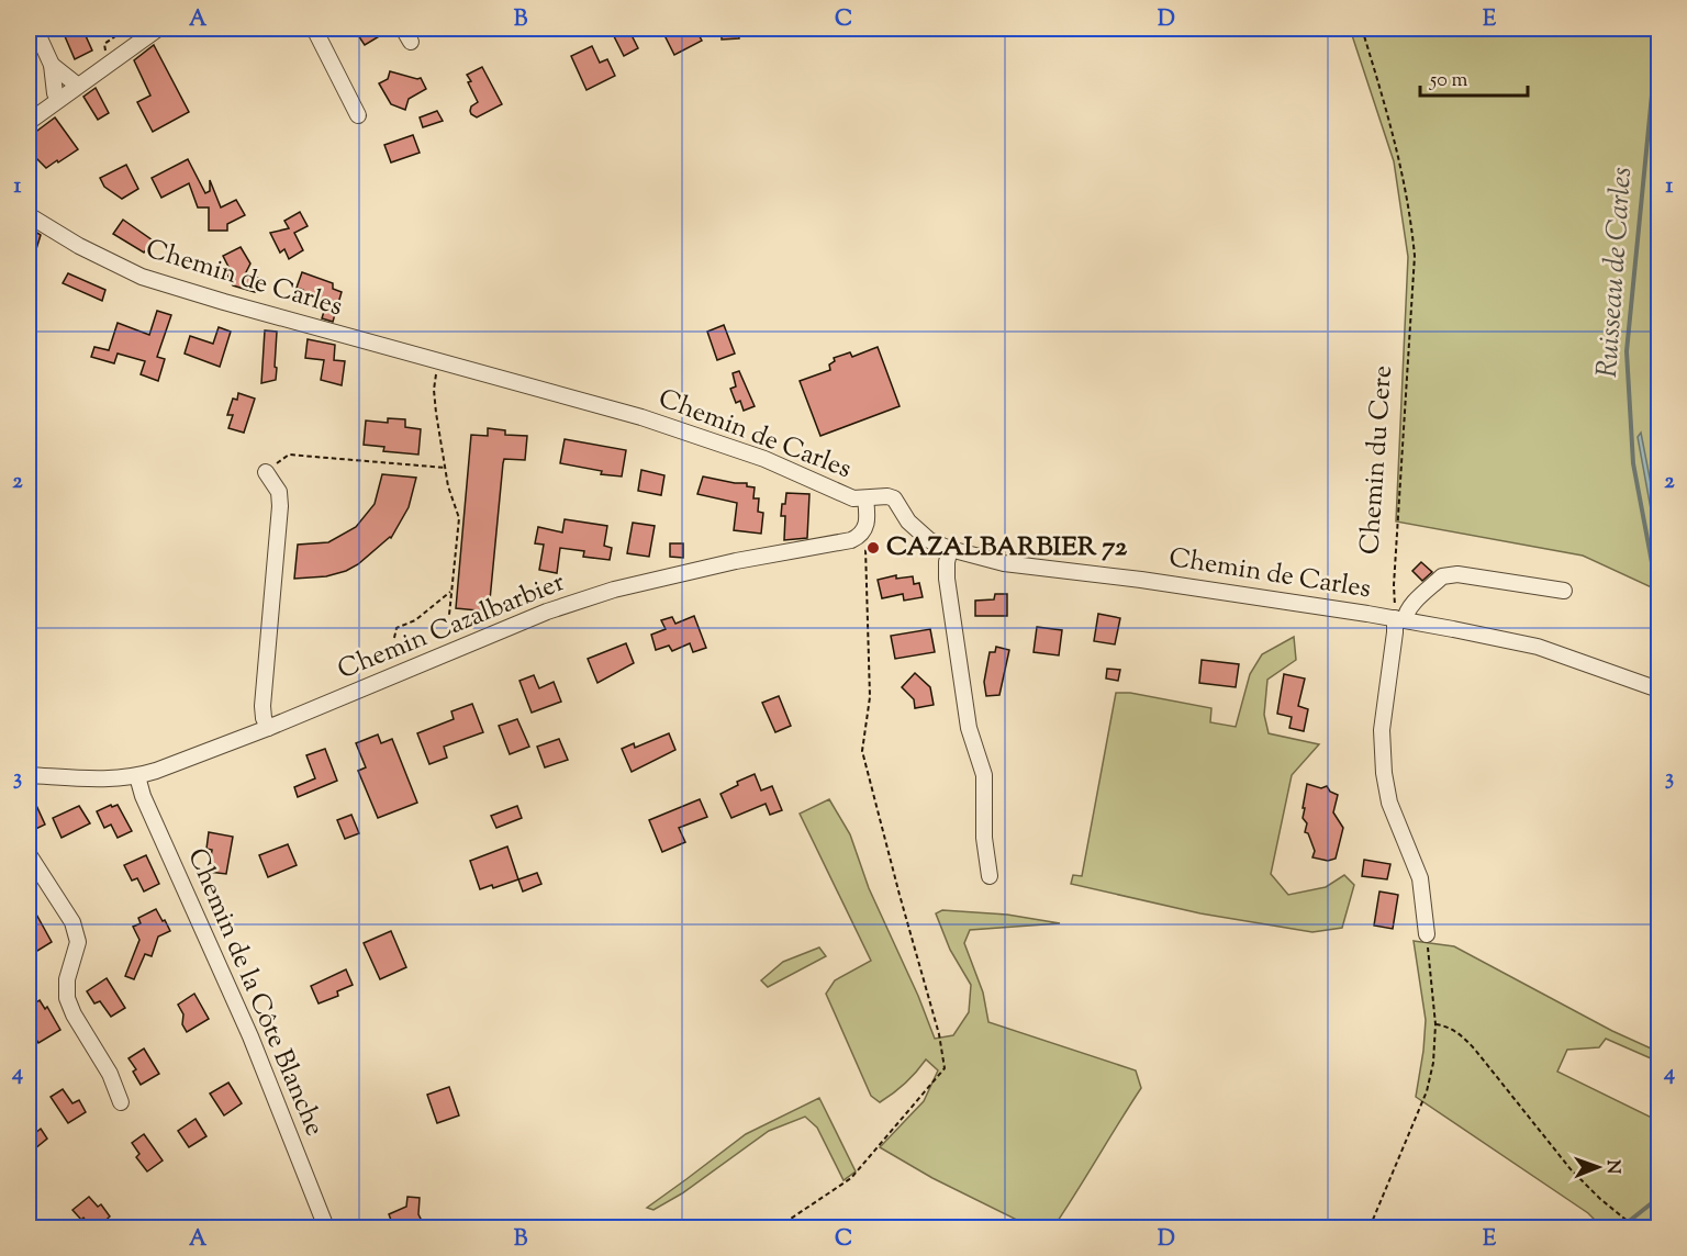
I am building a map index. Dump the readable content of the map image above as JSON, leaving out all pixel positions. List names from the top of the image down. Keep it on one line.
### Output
{"streets":{"street":["Chemin de Carles","Chemin Cazalbarbier","Chemin de la Côte Blanche"],"path":["Chemin du Cere"]},"crossings":[["Chemin de Carles","Chemin du Cere"],["Chemin Cazalbarbier","Chemin de la Côte Blanche"]],"water":["Ruisseau de Carles"],"places":["CAZALBARBIER 72"],"scale_bar":"50 m","north":"right","grid":{"columns":["A","B","C","D","E"],"rows":["1","2","3","4"]}}
